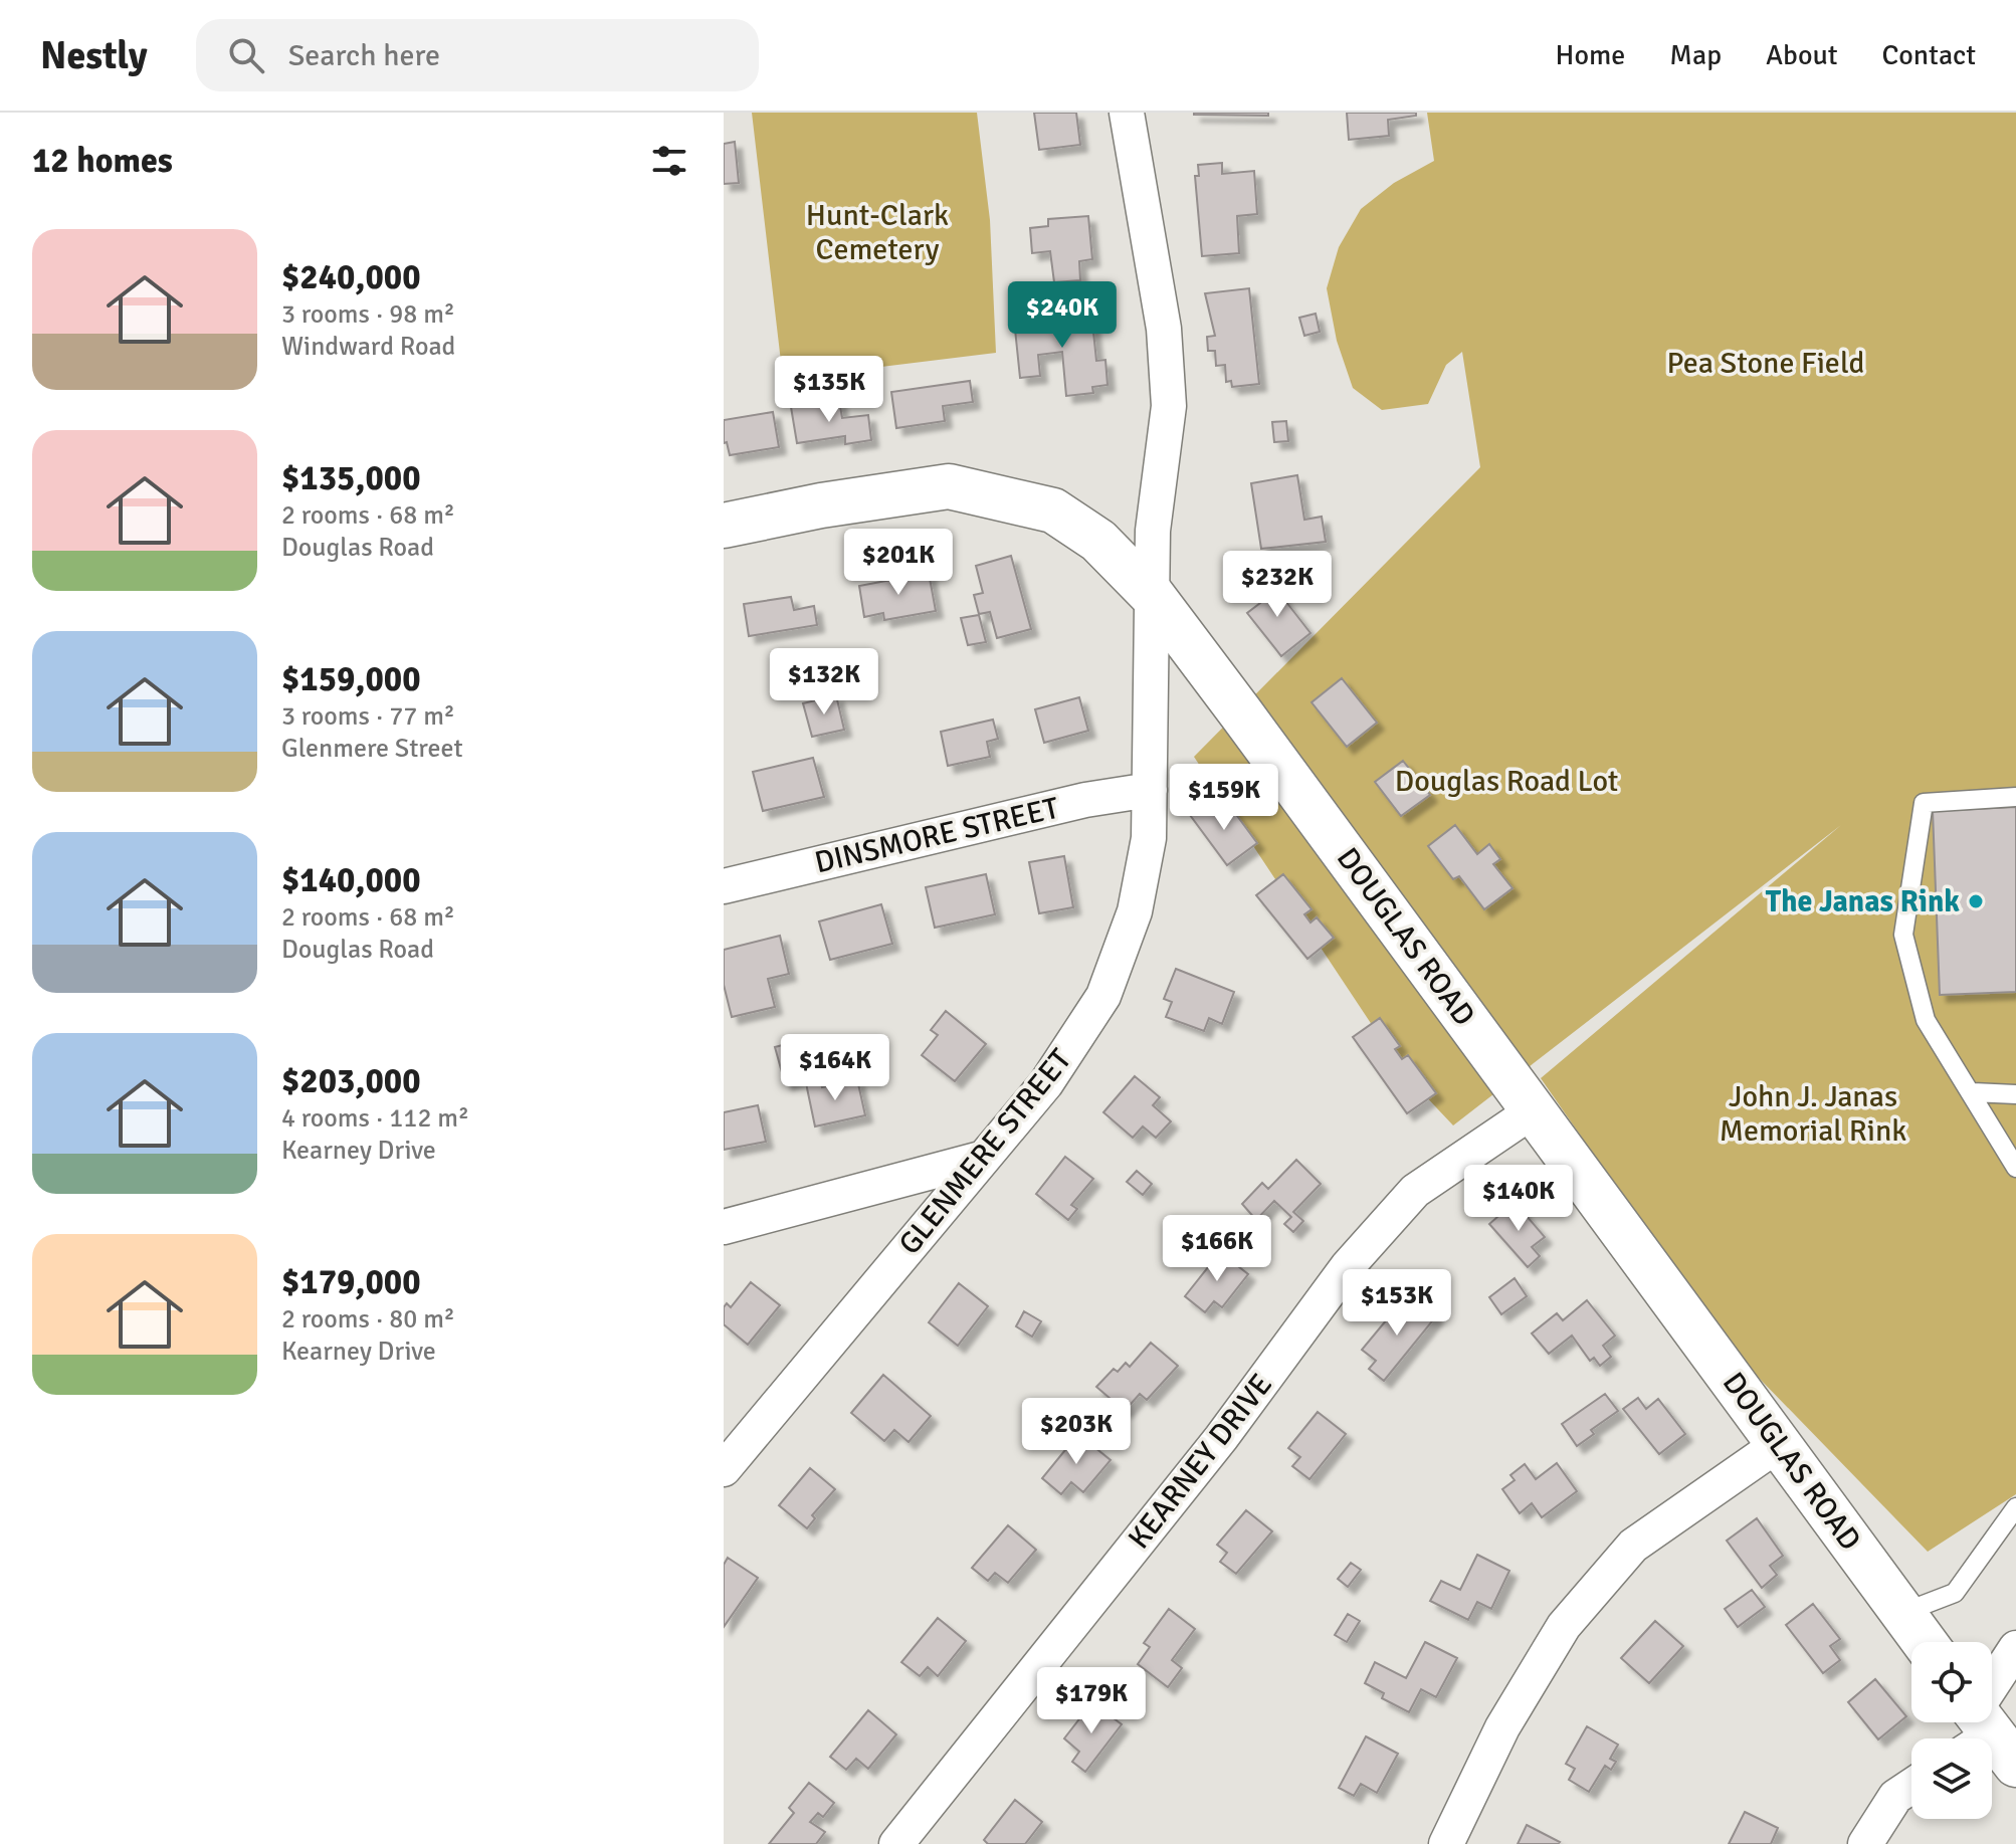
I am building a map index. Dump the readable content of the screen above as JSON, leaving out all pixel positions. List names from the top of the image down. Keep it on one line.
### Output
{"streets":{"street":["DINSMORE STREET","DOUGLAS ROAD","GLENMERE STREET","KEARNEY DRIVE"]},"crossings":[["DINSMORE STREET","GLENMERE STREET"],["DOUGLAS ROAD","GLENMERE STREET"],["DOUGLAS ROAD","KEARNEY DRIVE"]],"parks":["Hunt-Clark Cemetery","Pea Stone Field","Douglas Road Lot","John J. Janas Memorial Rink"],"places":["The Janas Rink"],"page":{"header":"Nestly","search":"Search here","nav":["Home","Map","About","Contact"],"heading":"12 homes","list":[{"name":"$240,000","note":"3 rooms · 98 m² · Windward Road"},{"name":"$135,000","note":"2 rooms · 68 m² · Douglas Road"},{"name":"$159,000","note":"3 rooms · 77 m² · Glenmere Street"},{"name":"$140,000","note":"2 rooms · 68 m² · Douglas Road"},{"name":"$203,000","note":"4 rooms · 112 m² · Kearney Drive"},{"name":"$179,000","note":"2 rooms · 80 m² · Kearney Drive"}],"price":["$240K","$135K","$201K","$232K","$132K","$159K","$164K","$140K","$166K","$153K","$203K","$179K"]}}
